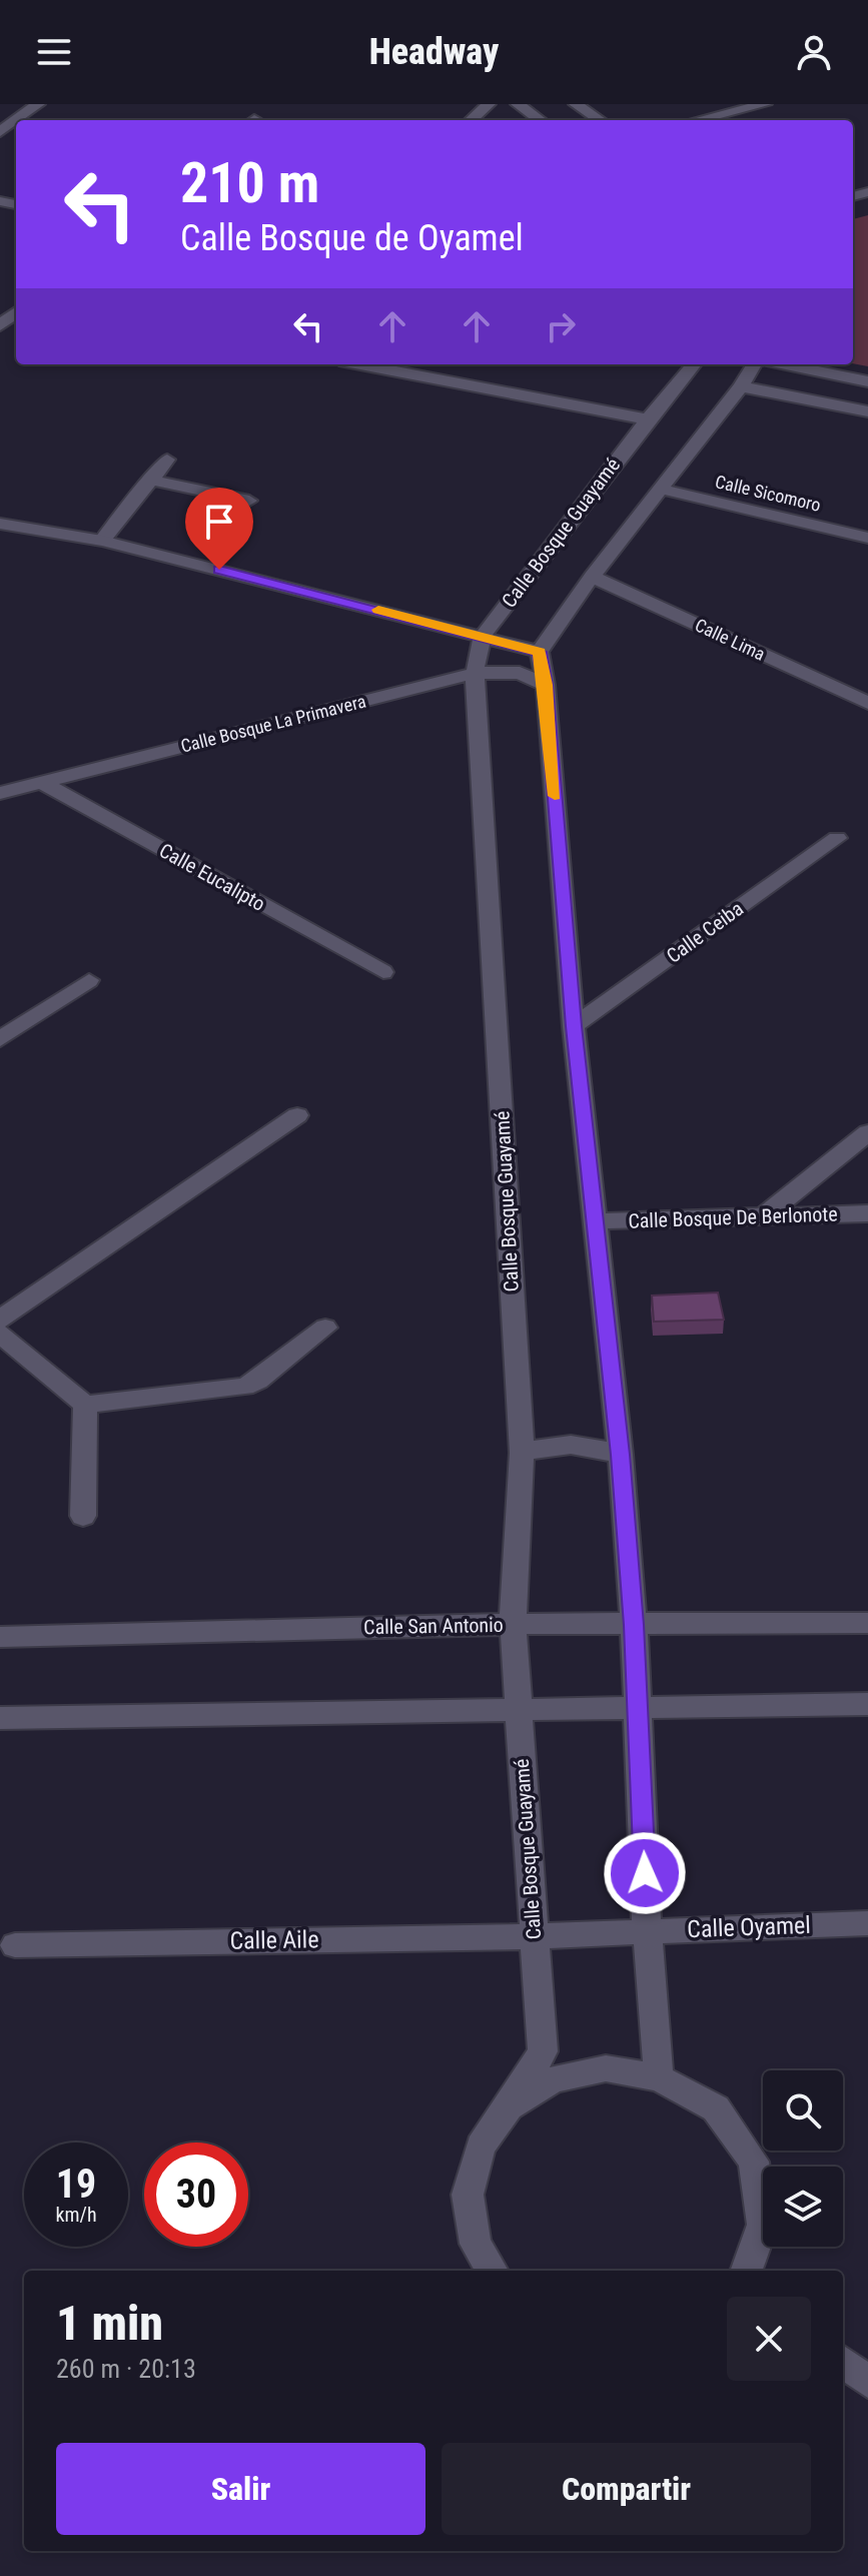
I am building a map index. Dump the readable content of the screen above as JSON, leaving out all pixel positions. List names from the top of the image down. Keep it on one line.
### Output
{"streets":{"street":["Calle Sicomoro","Calle Bosque Guayamé","Calle Lima","Calle Bosque La Primavera","Calle Eucalipto","Calle Ceiba","Calle Bosque De Berlonote","Calle San Antonio","Calle Oyamel","Calle Aile"]},"crossings":[["Calle Bosque Guayamé","Calle Bosque La Primavera"],["Calle Bosque Guayamé","Calle San Antonio"],["Calle Bosque Guayamé","Calle Oyamel"],["Calle Bosque Guayamé","Calle Aile"],["Calle Bosque La Primavera","Calle Eucalipto"],["Calle Oyamel","Calle Aile"]],"page":{"header":"Headway","turn":["210 m","Calle Bosque de Oyamel"],"speed":"19 km/h","limit":"30","heading":["1 min","260 m · 20:13"],"buttons":["Salir","Compartir"]}}
